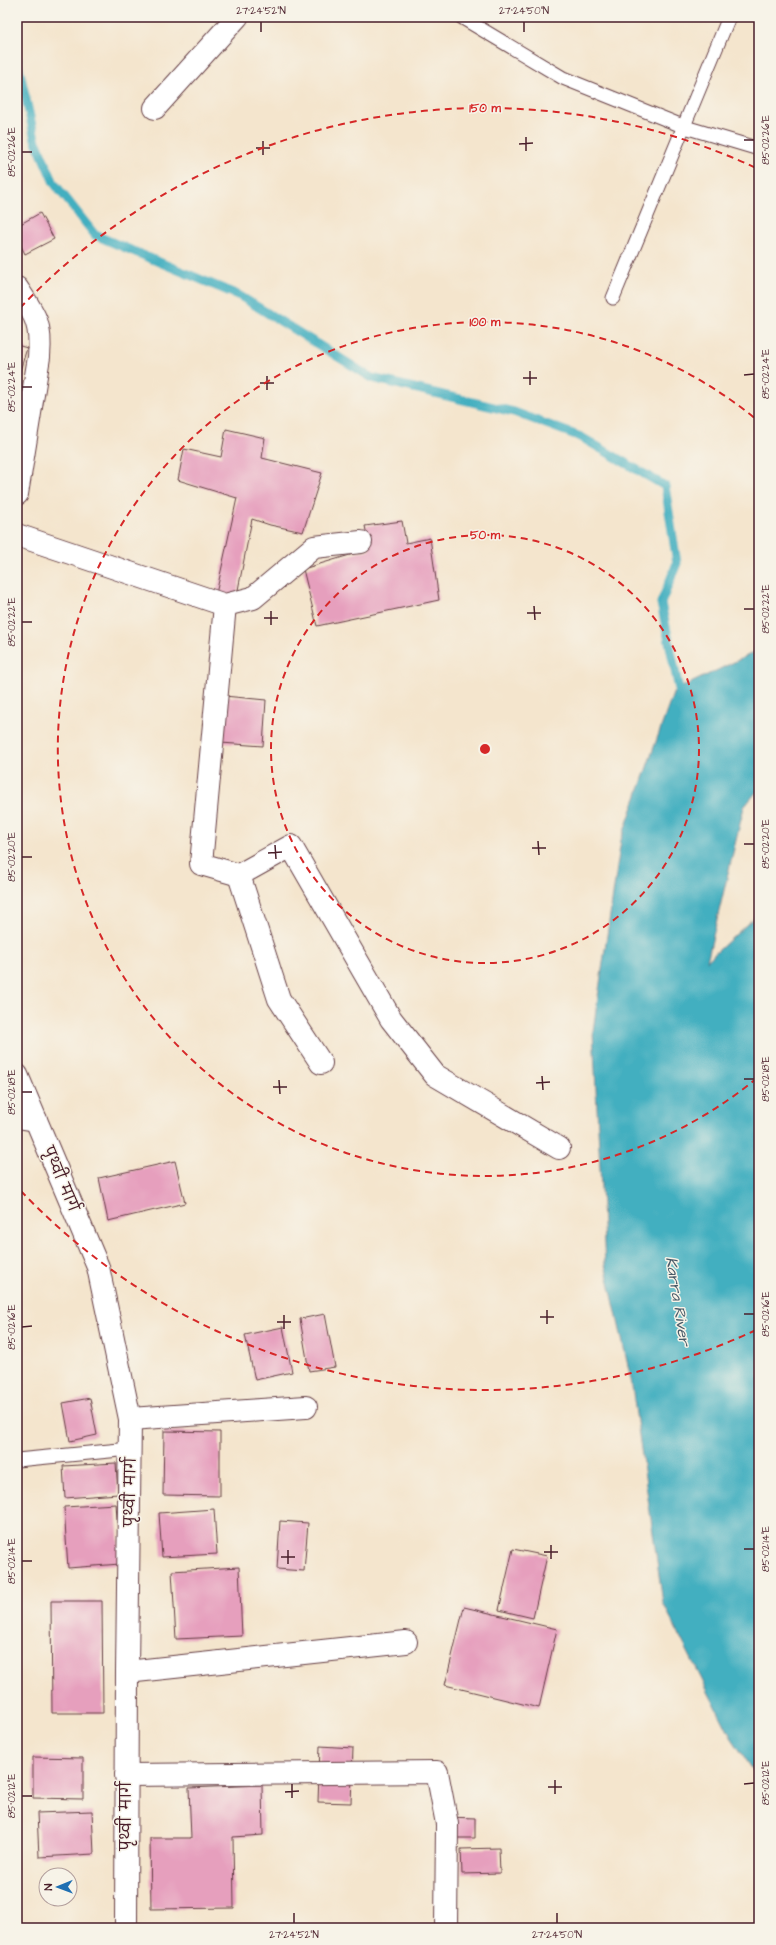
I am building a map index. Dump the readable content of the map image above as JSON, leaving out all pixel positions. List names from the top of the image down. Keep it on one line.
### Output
{"streets":{"street":["पृथ्वी मार्ग"]},"water":["Karra River"],"north":"left","coordinates":["27°24'52\"N","27°24'50\"N","85°02'26\"E","85°02'24\"E","85°02'22\"E","85°02'20\"E","85°02'18\"E","85°02'16\"E","85°02'14\"E","85°02'12\"E"],"rings":["150 m","100 m","50 m"]}
